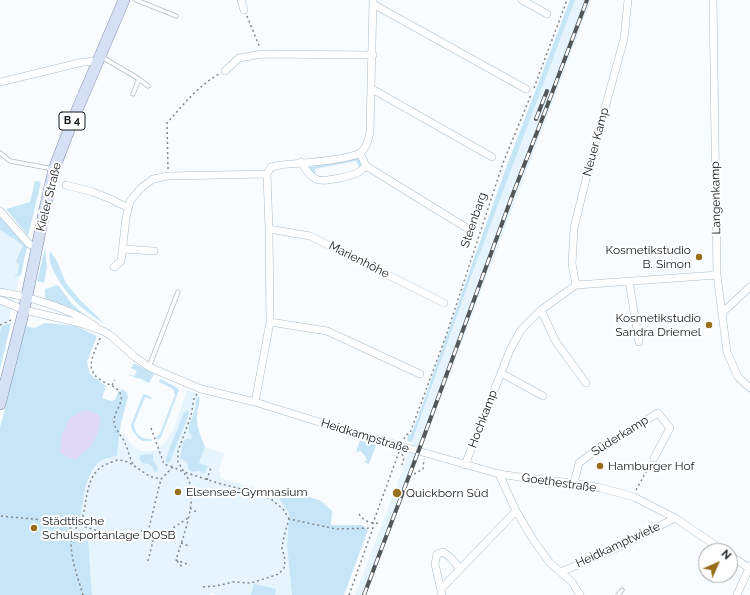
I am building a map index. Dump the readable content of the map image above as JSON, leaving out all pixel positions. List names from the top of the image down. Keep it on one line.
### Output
{"streets":{"main road":["B 4","Kieler Straße"],"street":["Neuer Kamp","Langenkamp","Marienhöhe","Hochkamp","Heidkampstraße","Süderkamp","Goethestraße","Heidkamptwiete"],"path":["Steenbarg"]},"crossings":[["Neuer Kamp","Hochkamp"],["Kieler Straße","Heidkampstraße"],["Steenbarg","Heidkampstraße"],["Hochkamp","Heidkampstraße"],["Heidkampstraße","Goethestraße"],["Süderkamp","Goethestraße"],["Goethestraße","Heidkamptwiete"]],"places":["Kosmetikstudio B. Simon","Kosmetikstudio Sandra Driemel","Hamburger Hof","Elsensee-Gymnasium","Quickborn Süd","Städttische Schulsportanlage DOSB"],"north":"top right"}
